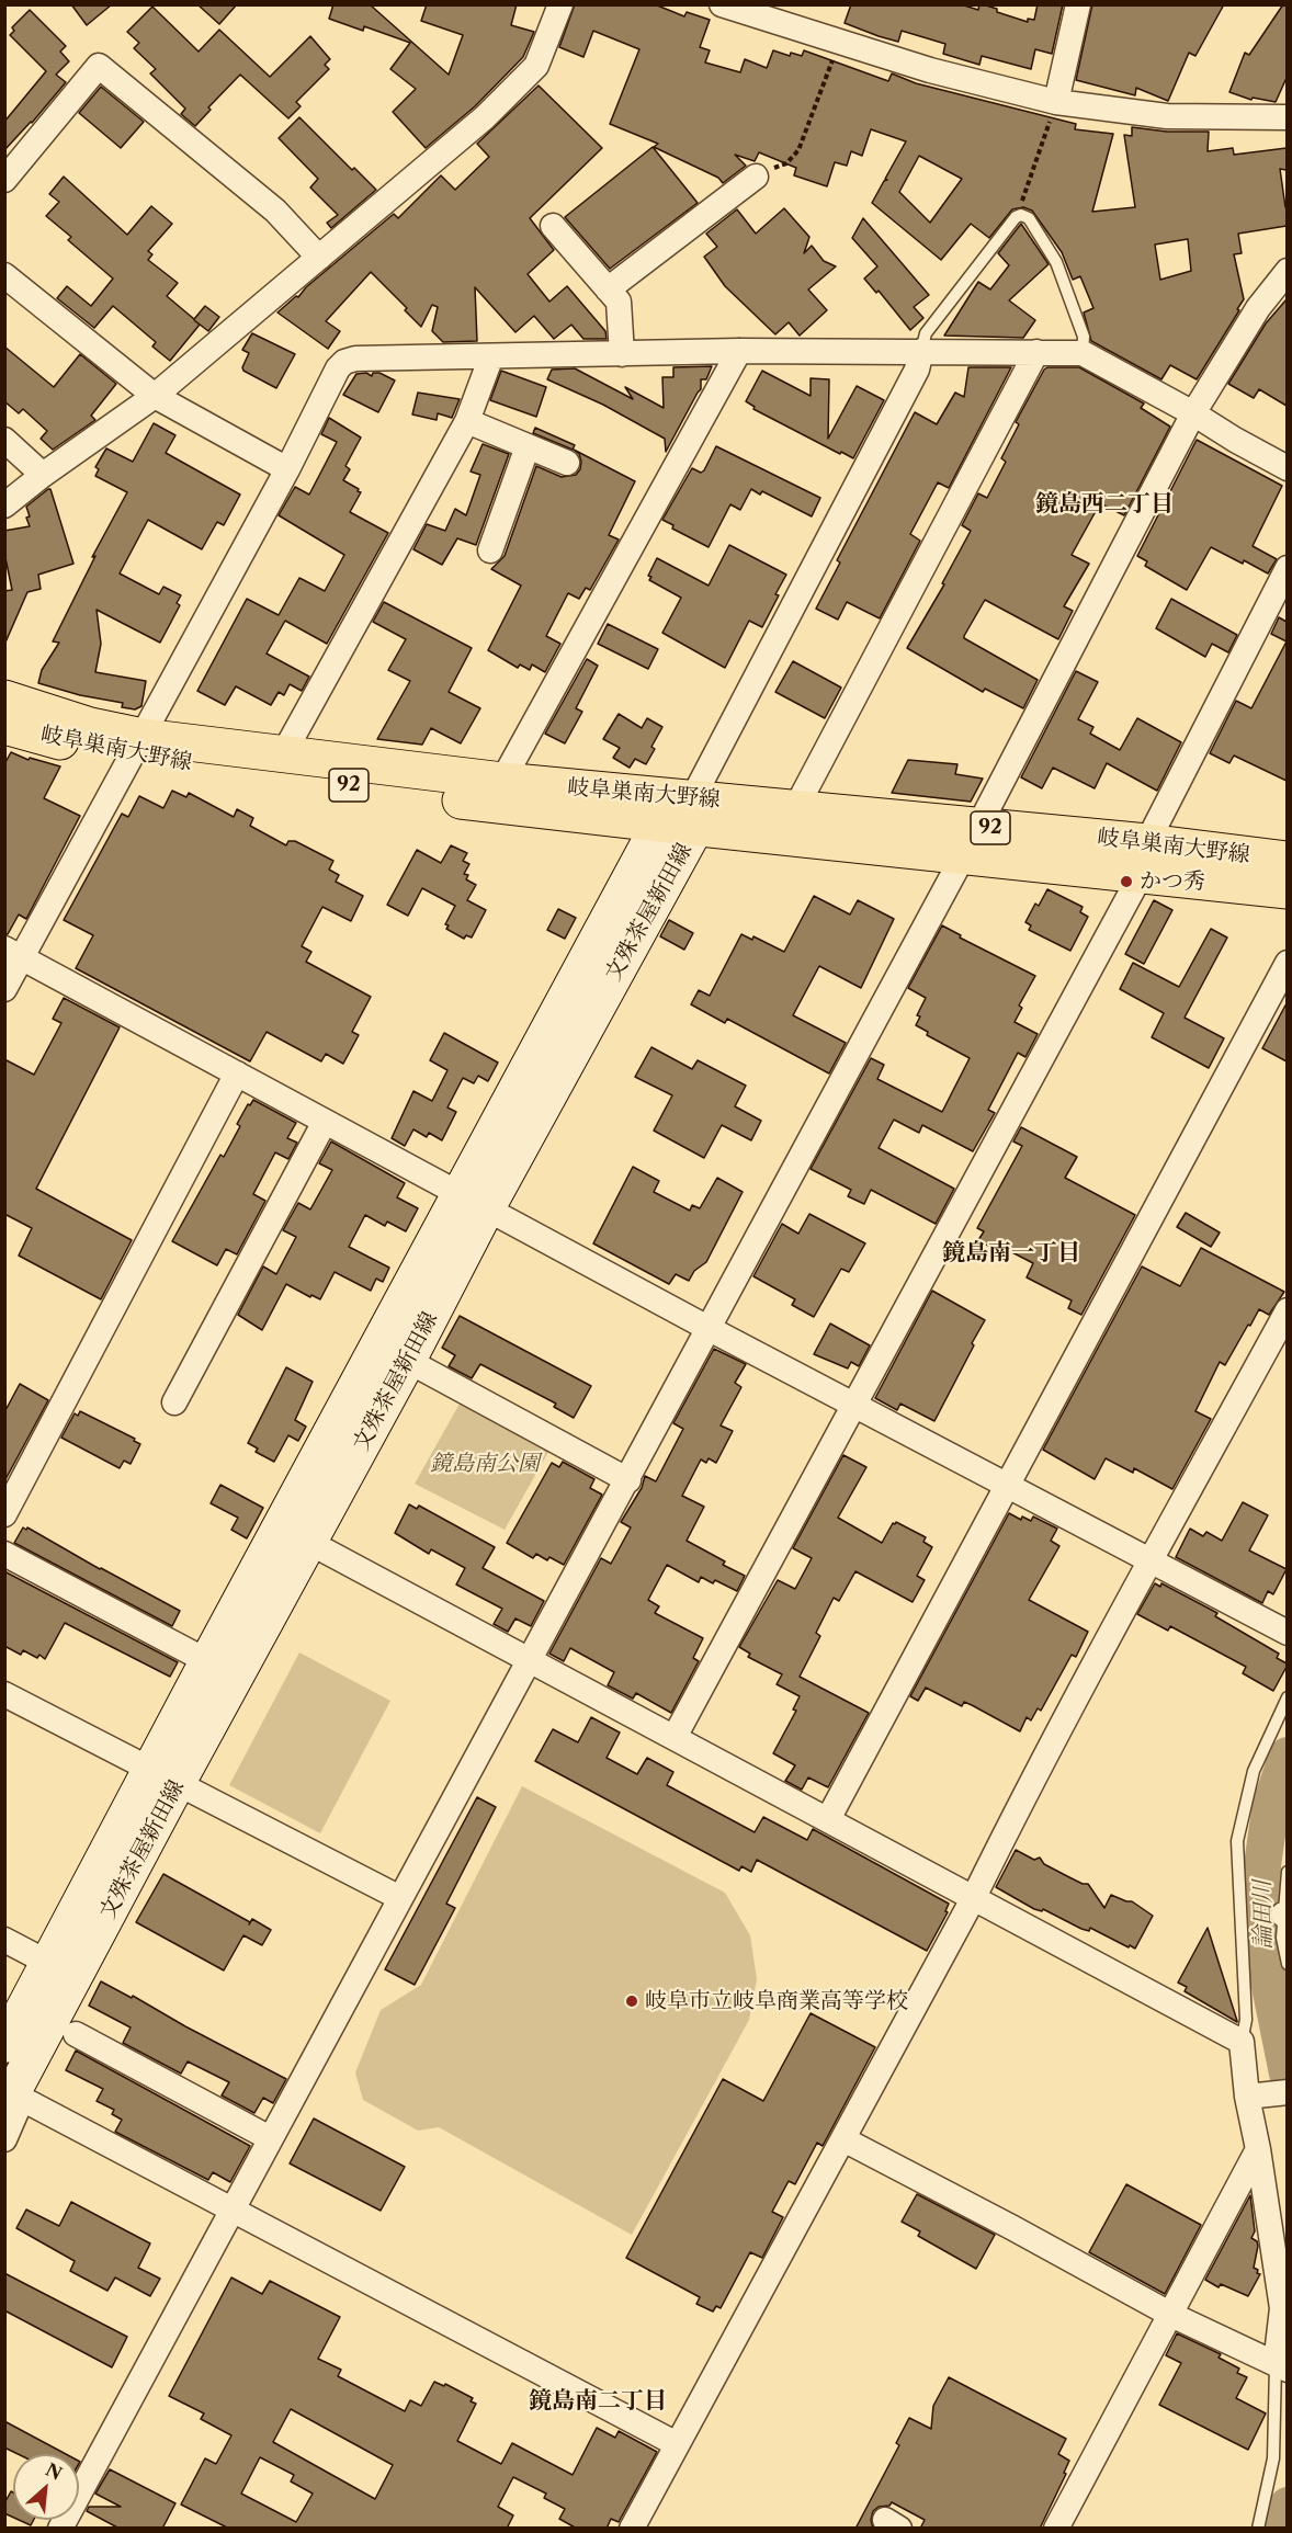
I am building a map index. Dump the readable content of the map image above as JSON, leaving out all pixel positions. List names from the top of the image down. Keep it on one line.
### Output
{"streets":{"main road":["岐阜巣南大野線","92","文殊茶屋新田線"]},"crossings":[["岐阜巣南大野線","文殊茶屋新田線"]],"districts":["鏡島西二丁目","鏡島南一丁目","鏡島南二丁目"],"water":["論田川"],"parks":["鏡島南公園"],"places":["かつ秀","岐阜市立岐阜商業高等学校"],"north":"top right"}
